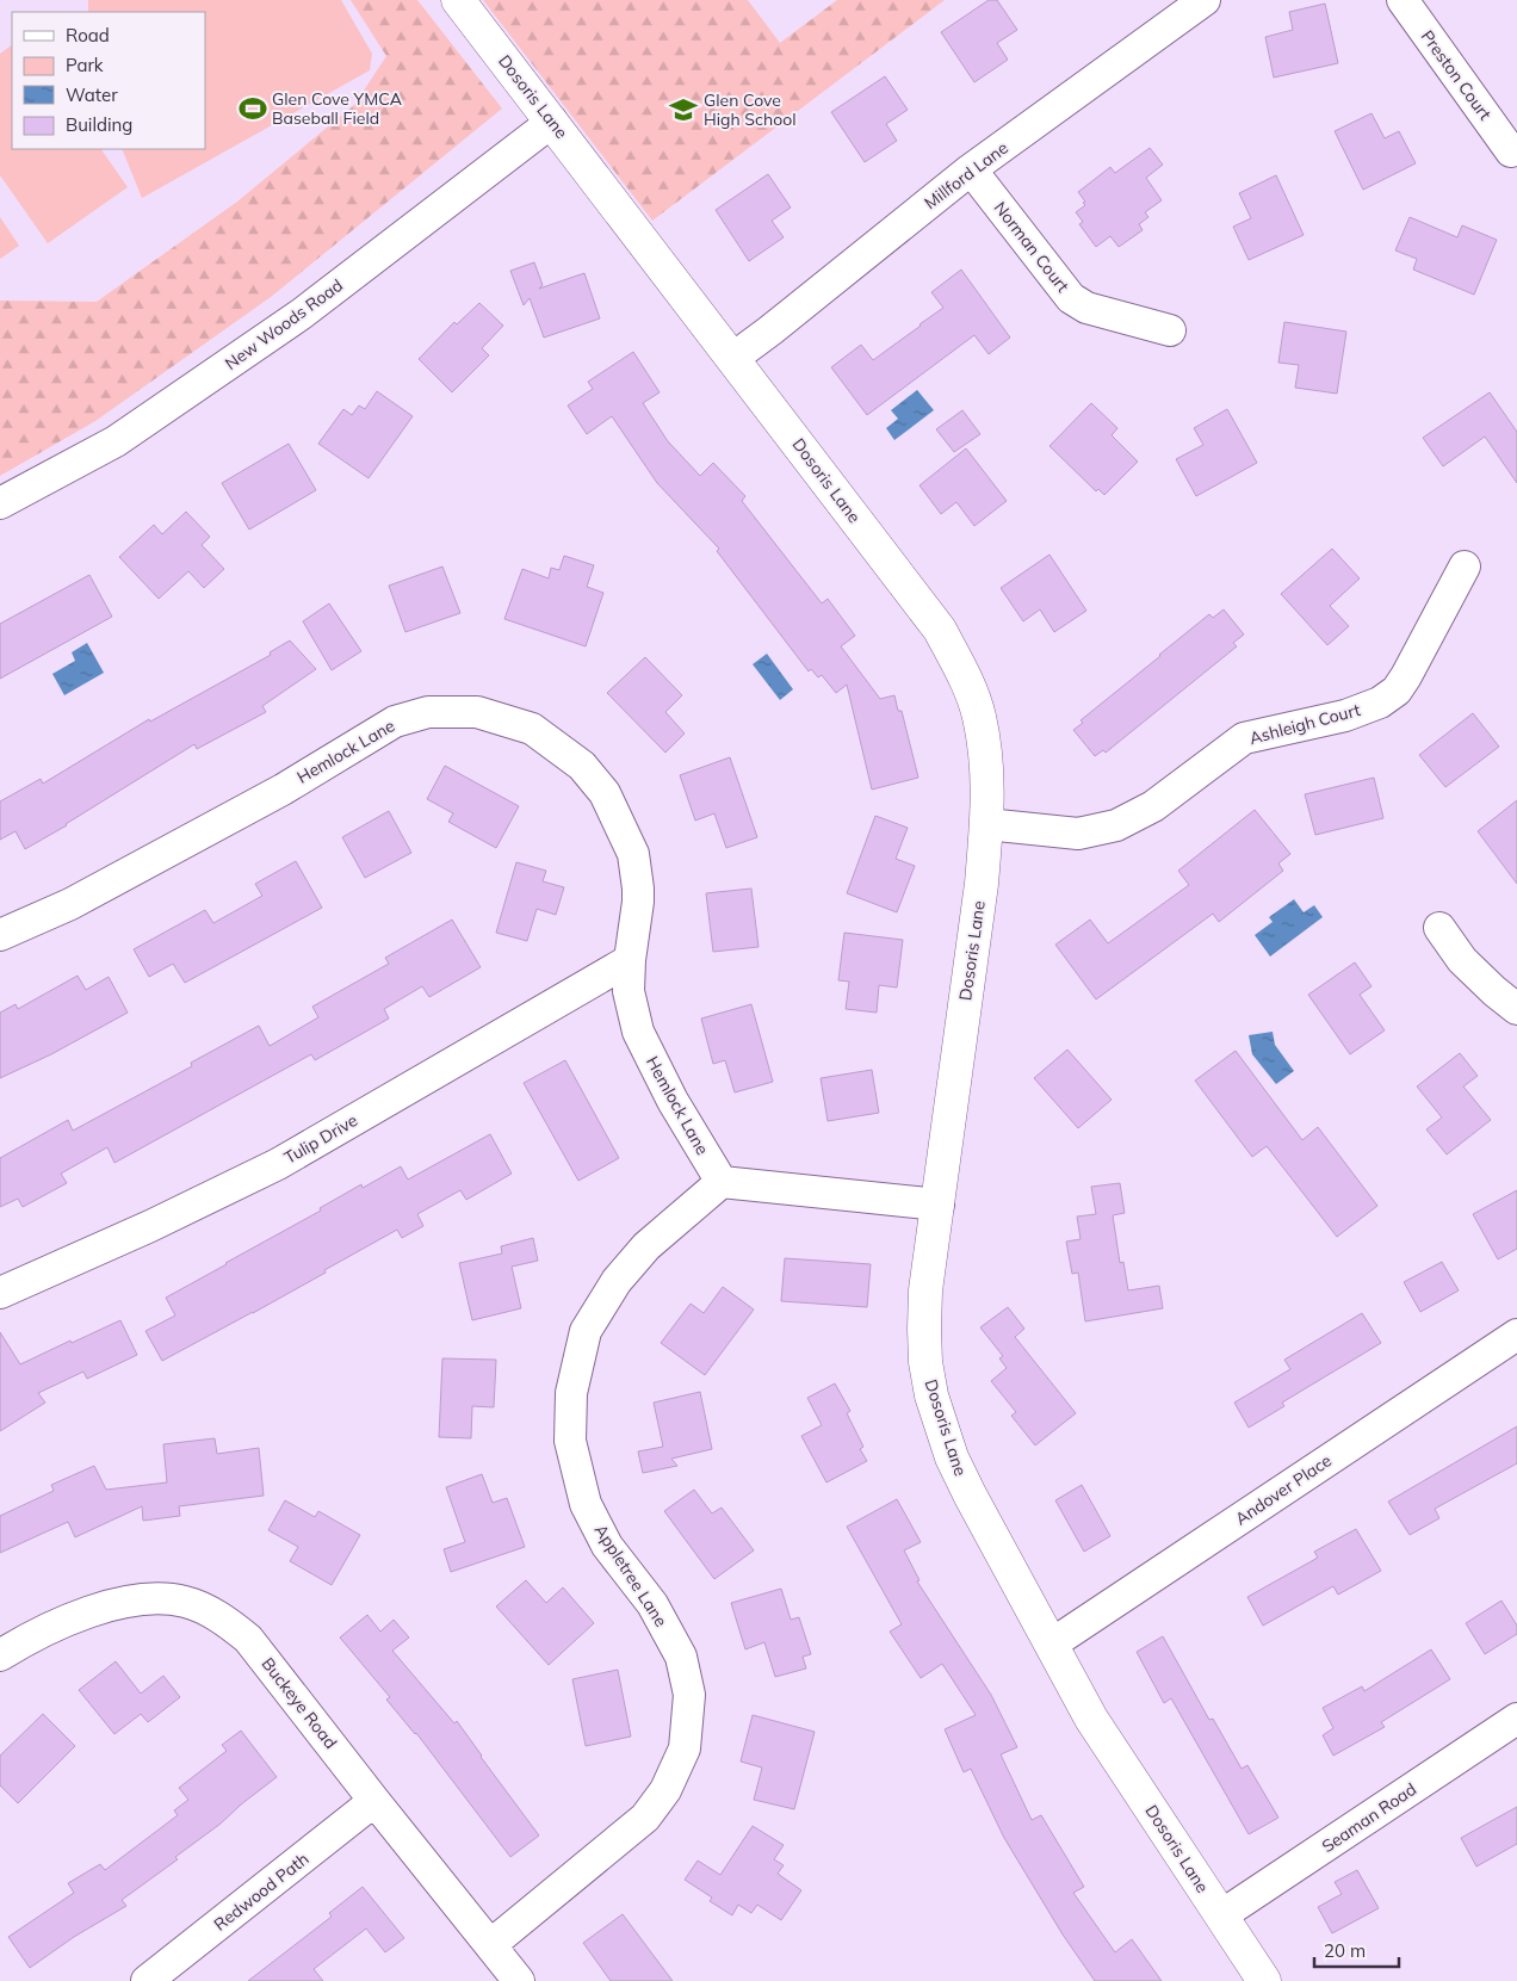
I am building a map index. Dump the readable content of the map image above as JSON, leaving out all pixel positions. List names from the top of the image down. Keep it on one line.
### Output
{"streets":{"street":["Preston Court","Dosoris Lane","Millford Lane","Norman Court","New Woods Road","Ashleigh Court","Hemlock Lane","Tulip Drive","Andover Place","Appletree Lane","Buckeye Road","Seaman Road","Redwood Path"]},"crossings":[["Dosoris Lane","Millford Lane"],["Dosoris Lane","New Woods Road"],["Dosoris Lane","Ashleigh Court"],["Dosoris Lane","Andover Place"],["Dosoris Lane","Seaman Road"],["Millford Lane","Norman Court"],["Hemlock Lane","Tulip Drive"],["Hemlock Lane","Appletree Lane"],["Appletree Lane","Buckeye Road"],["Buckeye Road","Redwood Path"]],"places":{"sports":["Glen Cove YMCA Baseball Field"],"school or university":["Glen Cove High School"]},"legend":["Road","Park","Water","Building"],"scale_bar":"20 m"}
